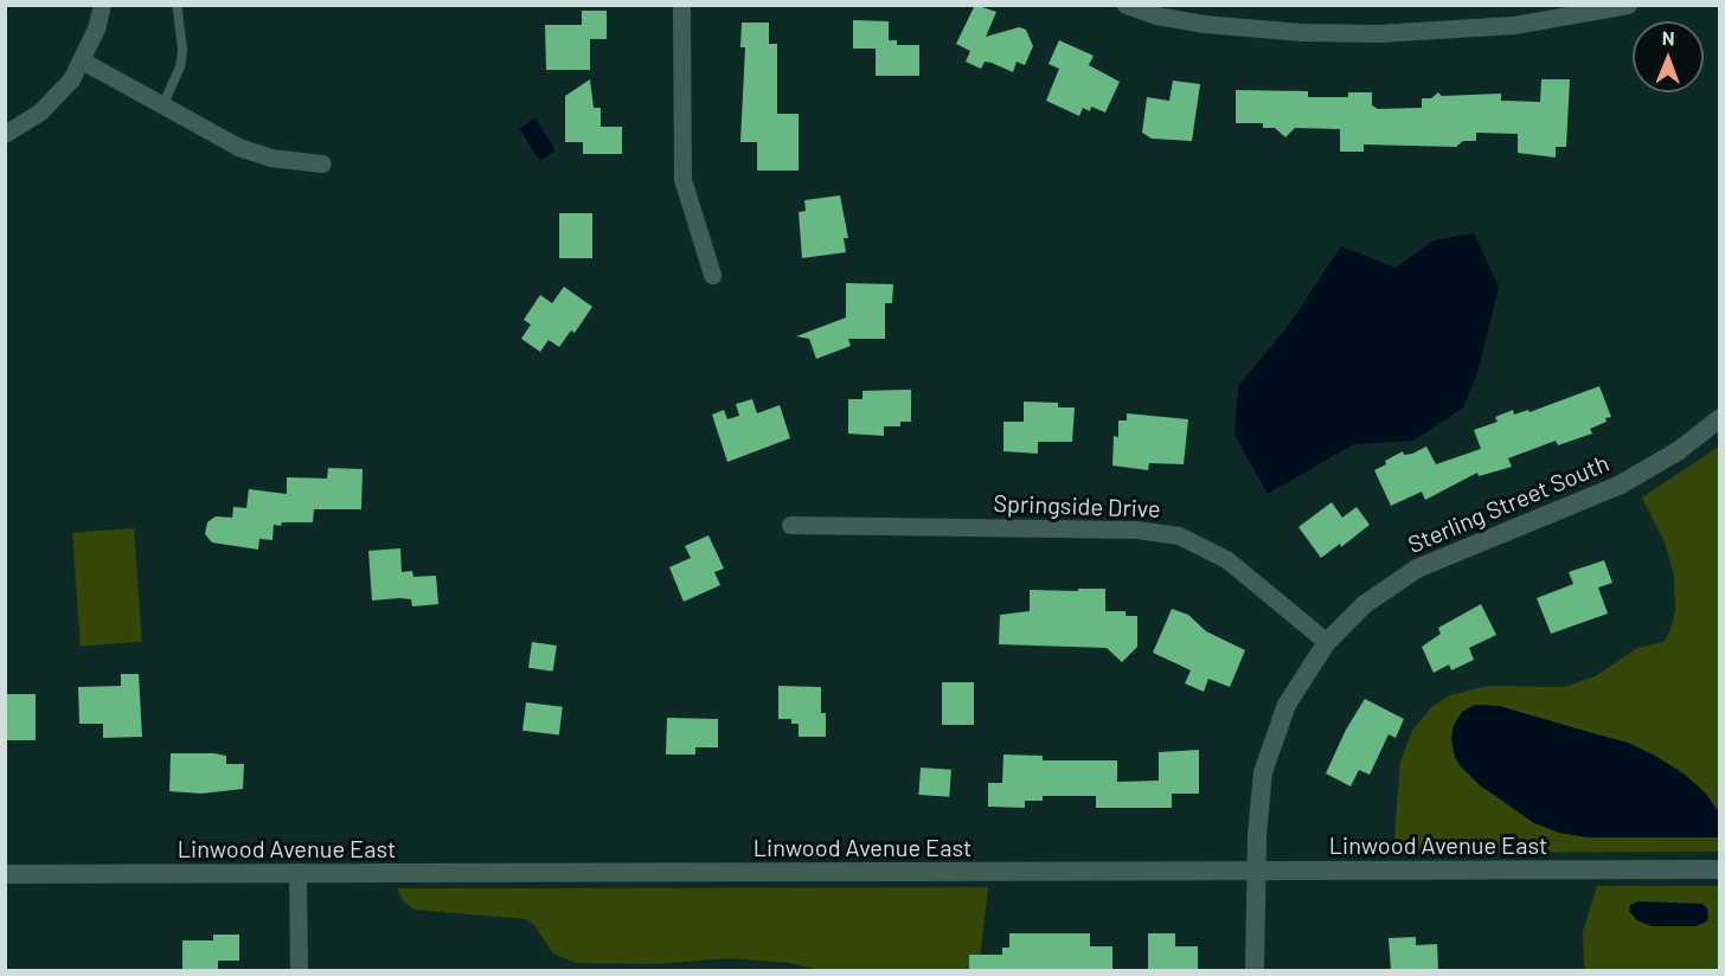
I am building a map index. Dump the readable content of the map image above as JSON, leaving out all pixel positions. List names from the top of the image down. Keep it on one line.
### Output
{"streets":{"street":["Sterling Street South","Springside Drive","Linwood Avenue East"]},"crossings":[["Sterling Street South","Springside Drive"],["Sterling Street South","Linwood Avenue East"]],"north":"top"}
